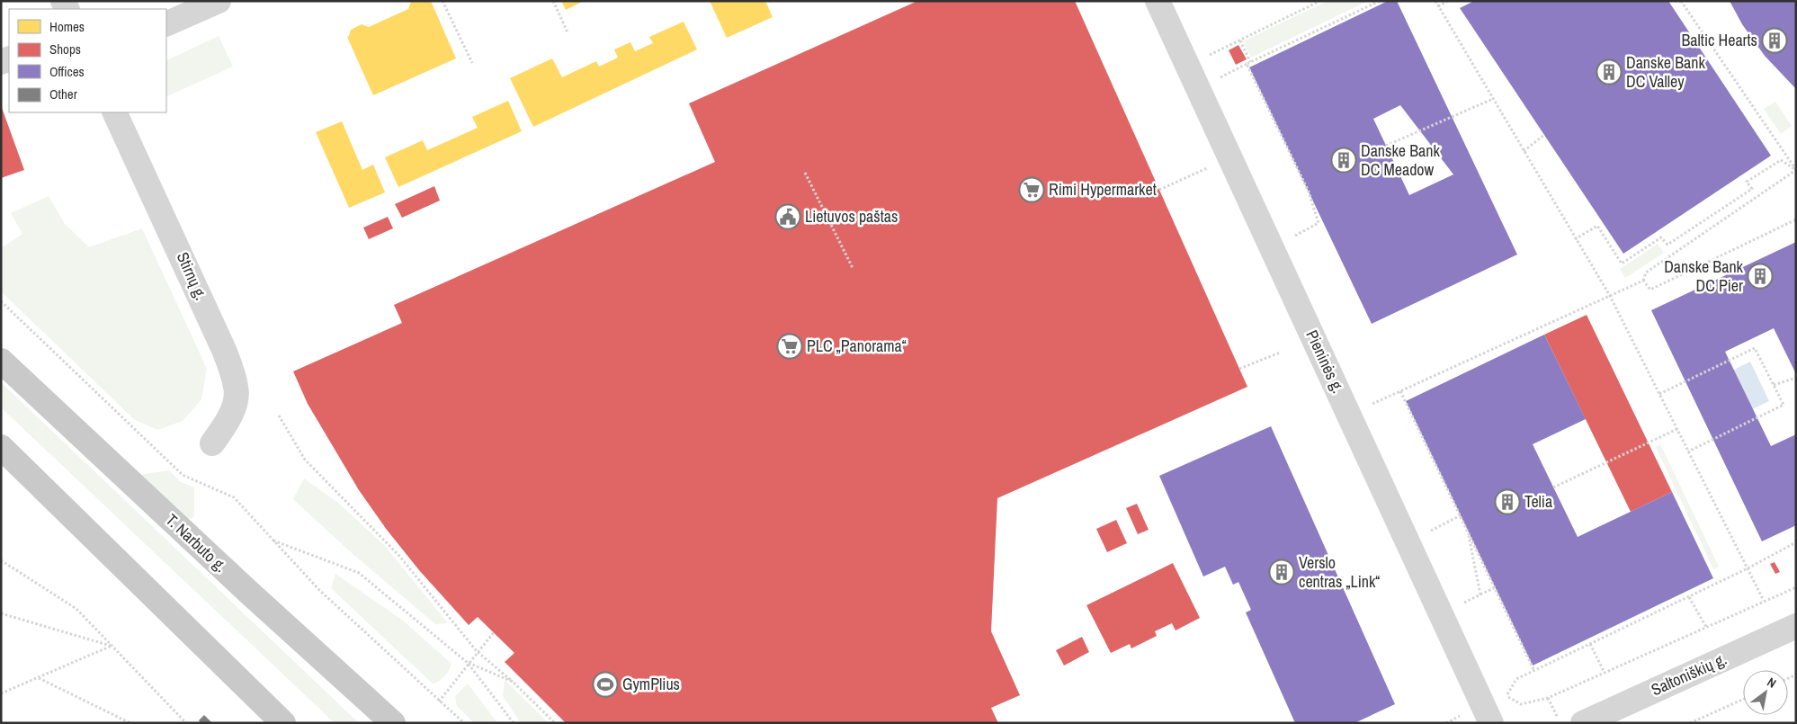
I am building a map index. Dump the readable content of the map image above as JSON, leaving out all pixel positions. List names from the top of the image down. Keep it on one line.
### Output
{"streets":{"main road":["T. Narbuto g."],"street":["Stirnų g.","Pieninės g.","Saltoniškių g."]},"places":{"building":["Baltic Hearts","Danske Bank DC Valley","Danske Bank DC Meadow","Danske Bank DC Pier","Telia","Verslo centras „Link“"],"supermarket":["Rimi Hypermarket","PLC „Panorama“"],"public building":["Lietuvos paštas"],"sports":["GymPlius"]},"legend":["Homes","Shops","Offices","Other"],"north":"top right"}
